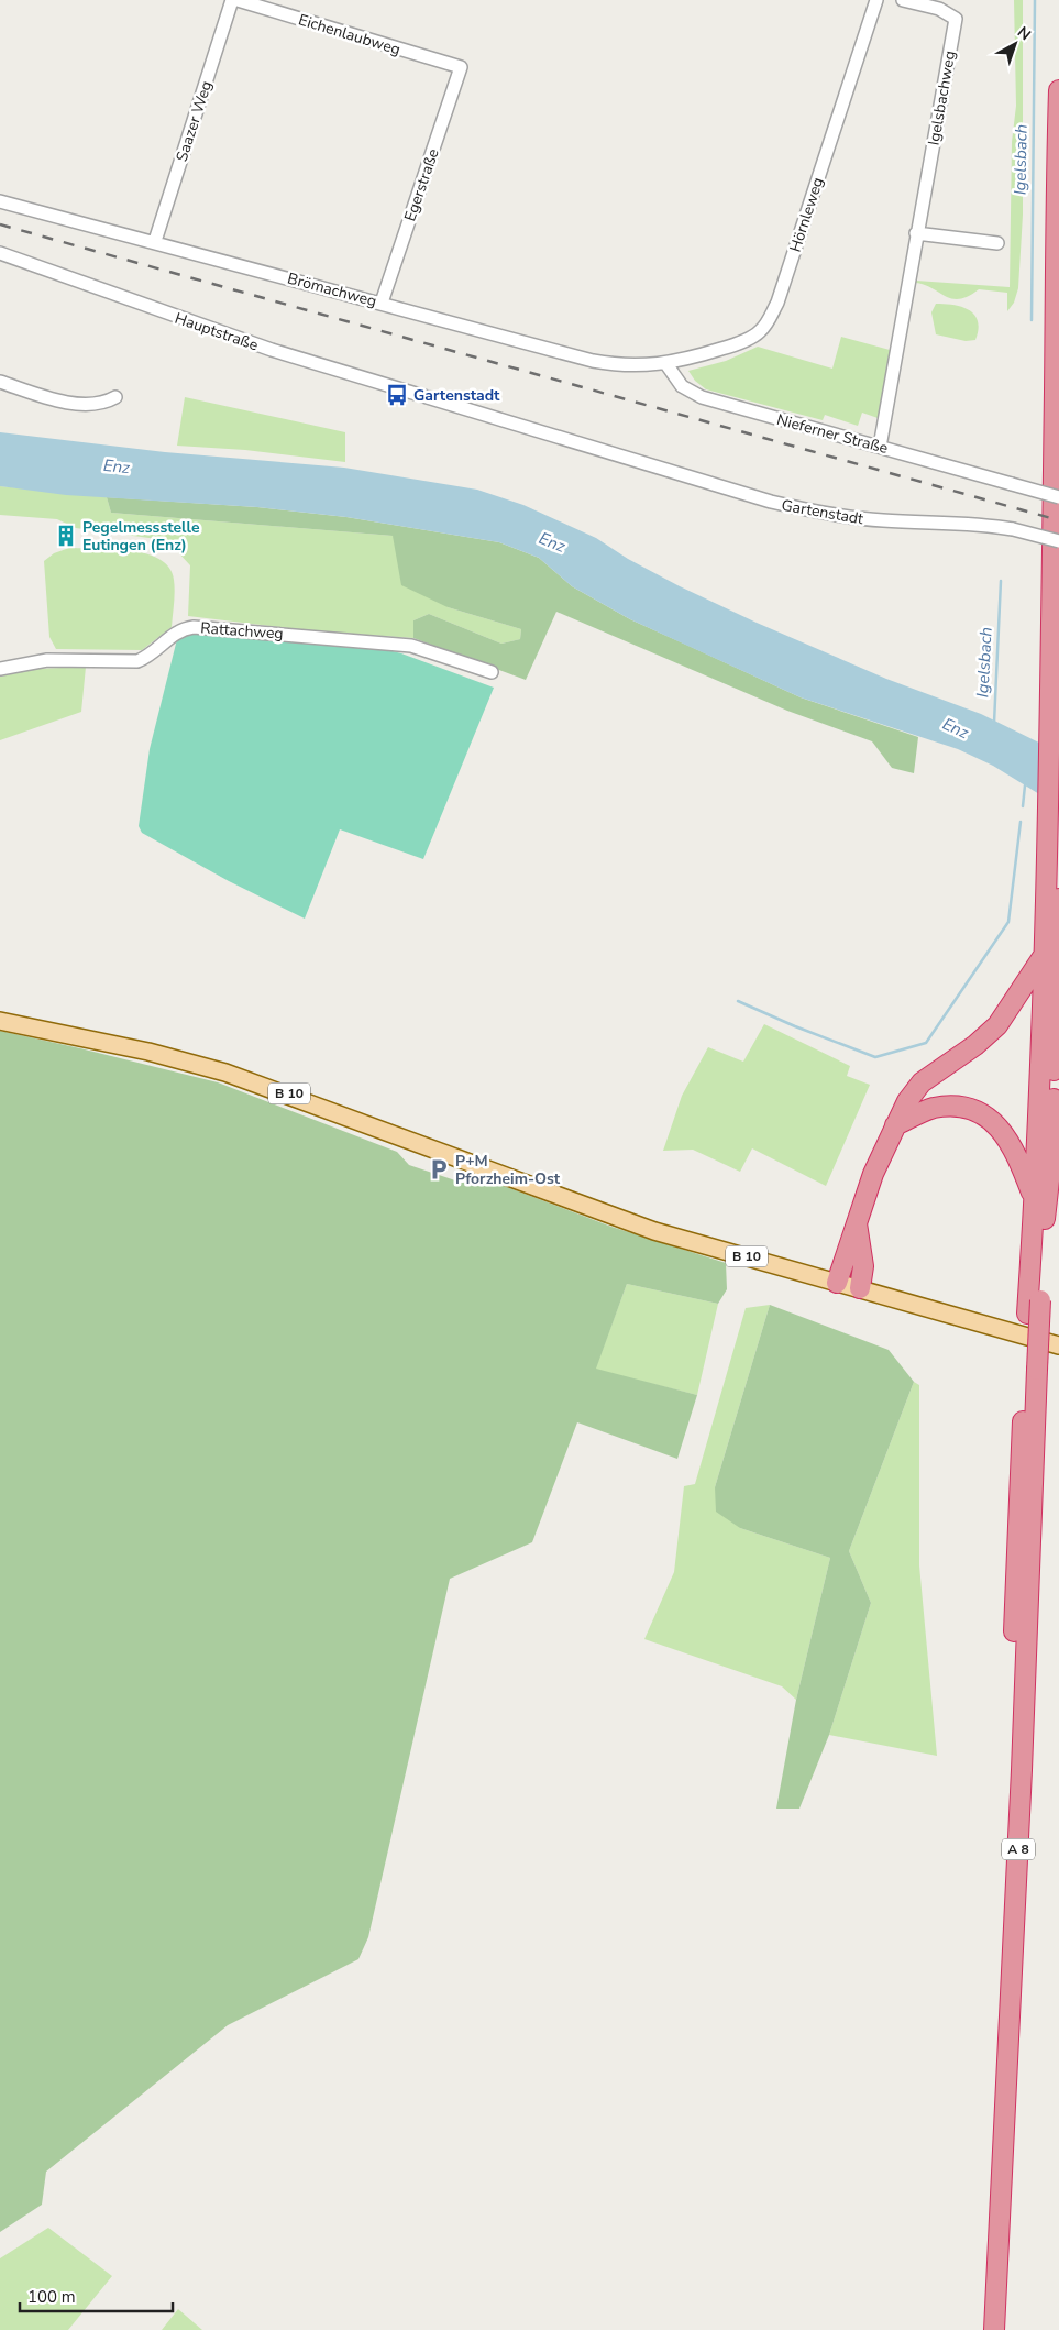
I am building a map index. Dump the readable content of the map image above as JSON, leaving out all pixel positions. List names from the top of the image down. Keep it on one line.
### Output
{"streets":{"highway":["A 8"],"main road":["B 10"],"street":["Eichenlaubweg","Igelsbachweg","Saazer Weg","Egerstraße","Hörnleweg","Brömachweg","Hauptstraße","Nieferner Straße","Gartenstadt","Rattachweg"]},"crossings":[["Eichenlaubweg","Egerstraße"],["Igelsbachweg","Nieferner Straße"],["Saazer Weg","Brömachweg"],["Egerstraße","Brömachweg"],["Hörnleweg","Brömachweg"],["Hörnleweg","Nieferner Straße"],["Brömachweg","Nieferner Straße"],["Hauptstraße","Gartenstadt"]],"water":["Igelsbach","Enz"],"places":{"bus stop":["Gartenstadt"],"building":["Pegelmessstelle Eutingen (Enz)"],"parking":["P+M Pforzheim-Ost"]},"scale_bar":"100 m","north":"top right"}
